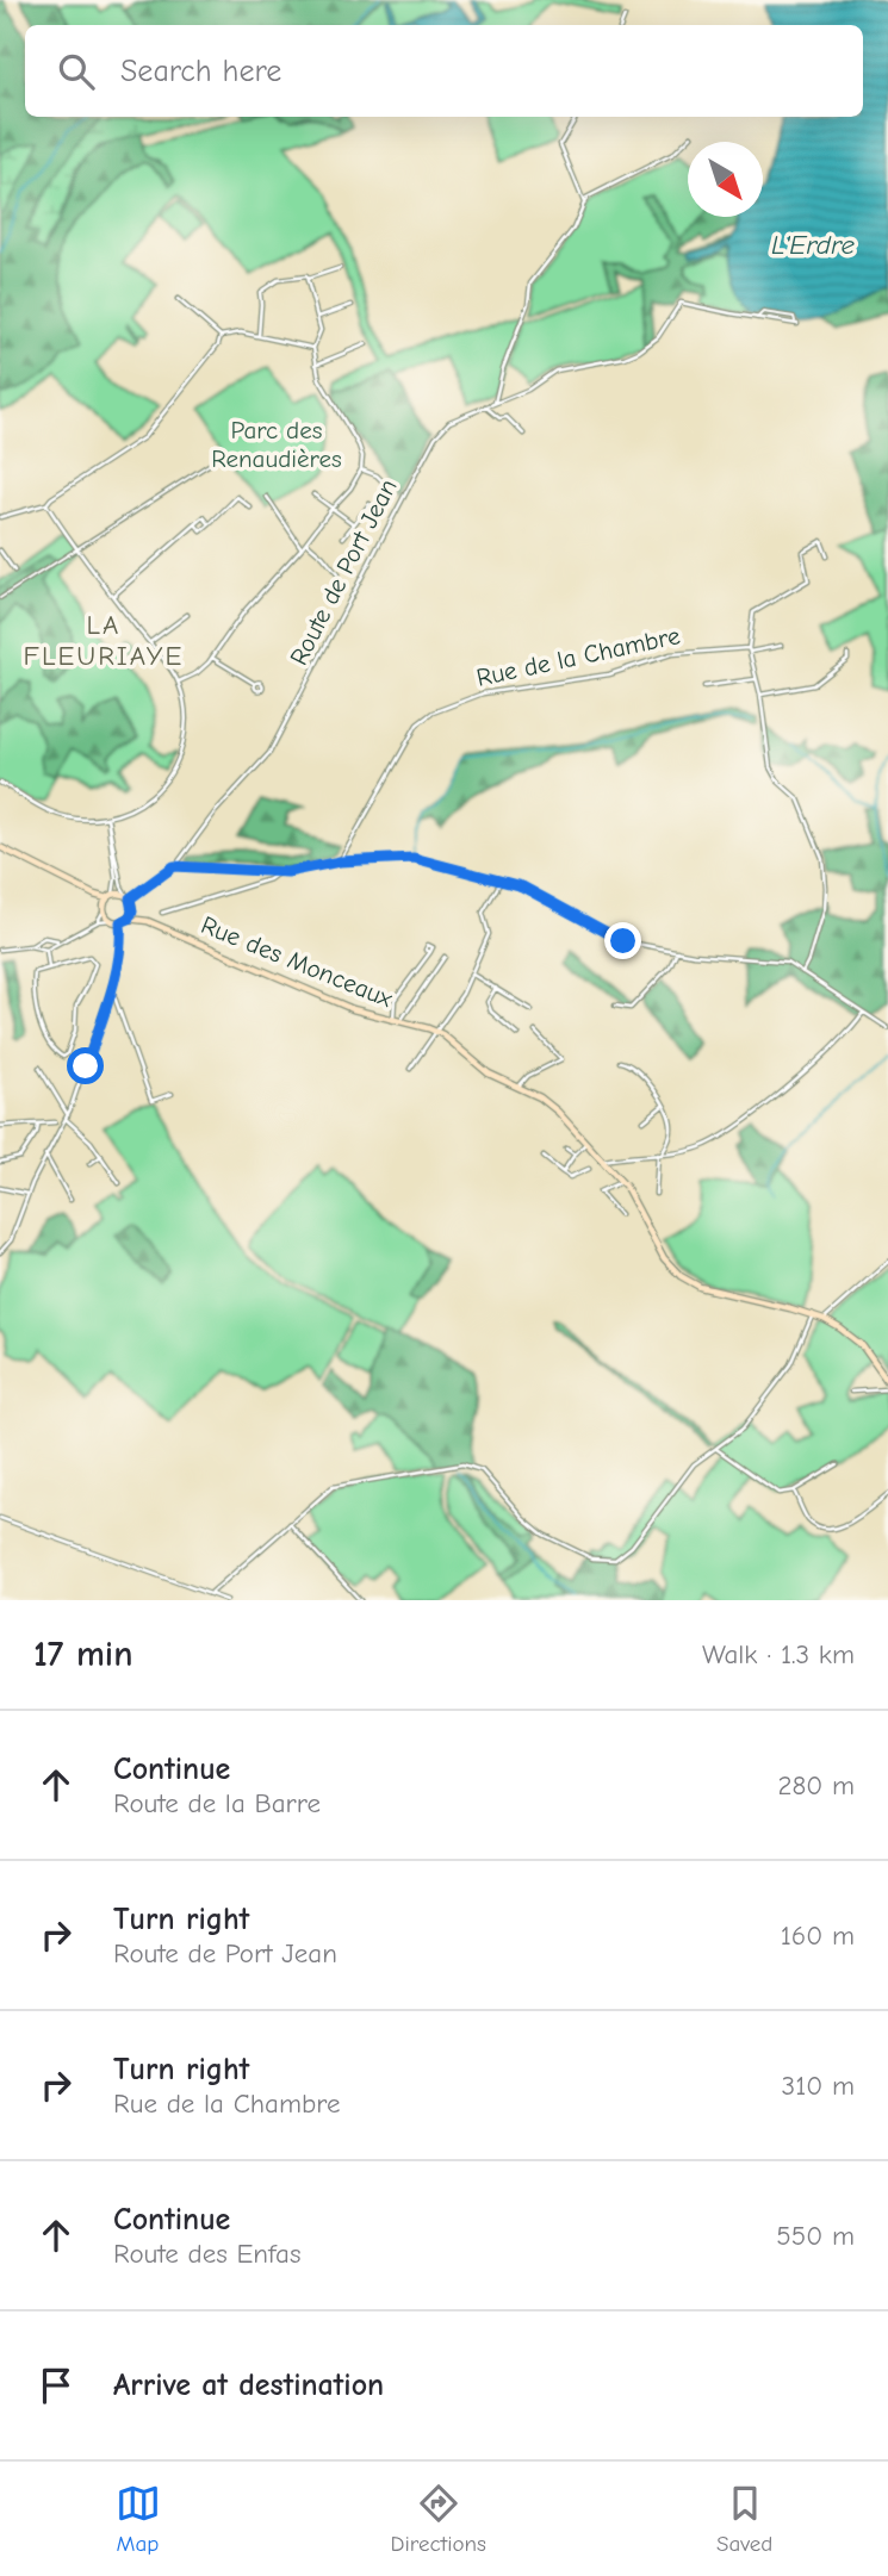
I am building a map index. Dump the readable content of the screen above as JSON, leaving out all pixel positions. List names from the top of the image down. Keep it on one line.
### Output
{"streets":{"main road":["Rue des Monceaux"],"street":["Route de Port Jean","Rue de la Chambre"]},"crossings":[["Route de Port Jean","Rue des Monceaux"]],"districts":["LA FLEURIAYE"],"water":["L'Erdre"],"parks":["Parc des Renaudières"],"north":"bottom right","page":{"search":"Search here","heading":["17 min","Walk · 1.3 km"],"list":[["Continue","Route de la Barre","280 m"],["Turn right","Route de Port Jean","160 m"],["Turn right","Rue de la Chambre","310 m"],["Continue","Route des Enfas","550 m"],"Arrive at destination"],"nav":["Map","Directions","Saved"]}}
